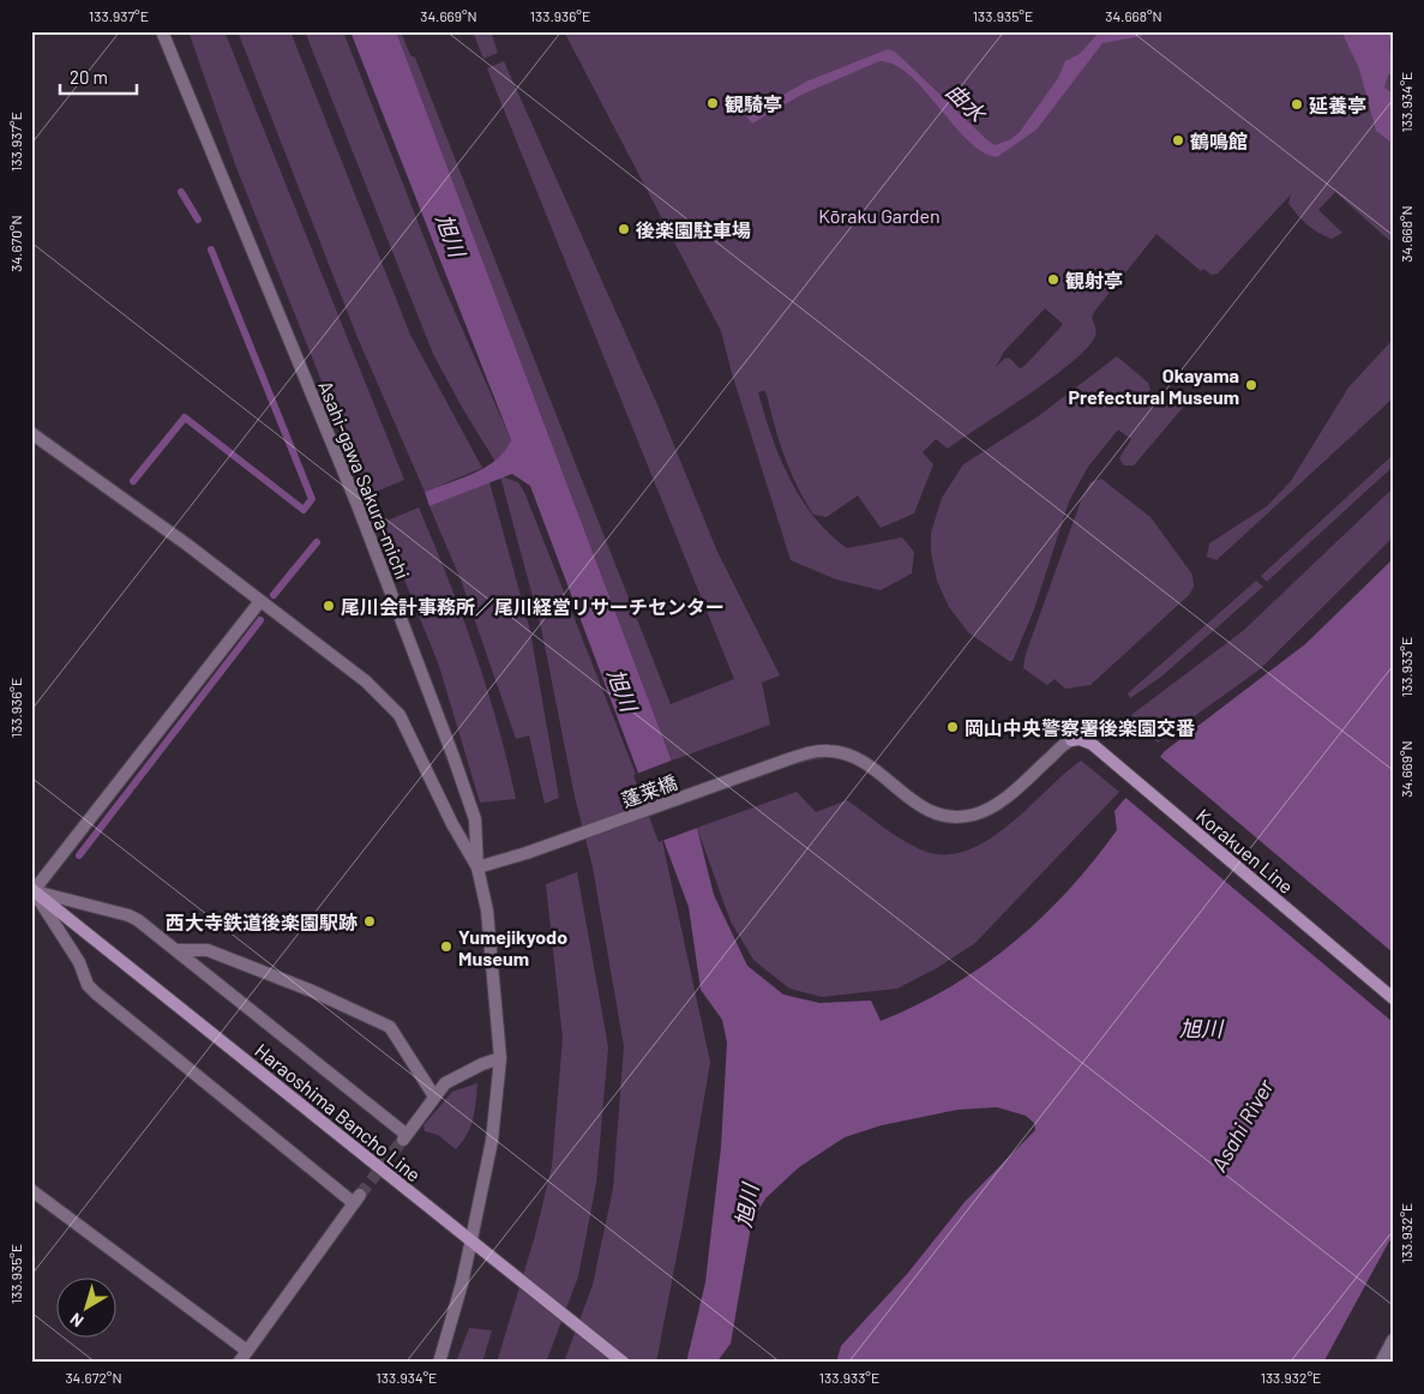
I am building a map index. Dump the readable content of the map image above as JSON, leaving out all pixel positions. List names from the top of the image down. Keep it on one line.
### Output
{"streets":{"main road":["Korakuen Line","Haraoshima Bancho Line"],"street":["Asahi-gawa Sakura-michi","蓬莱橋"]},"crossings":[["Asahi-gawa Sakura-michi","蓬莱橋"],["Asahi-gawa Sakura-michi","Haraoshima Bancho Line"],["蓬莱橋","Korakuen Line"]],"water":["曲水","旭川","Asahi River"],"parks":["Kōraku Garden"],"places":["観騎亭","延養亭","鶴鳴館","後楽園駐車場","観射亭","Okayama Prefectural Museum","尾川会計事務所／尾川経営リサーチセンター","岡山中央警察署後楽園交番","西大寺鉄道後楽園駅跡","Yumejikyodo Museum"],"scale_bar":"20 m","north":"bottom left","coordinates":["133.937°E","34.669°N","133.936°E","133.935°E","34.668°N","133.934°E","34.670°N","133.933°E","133.932°E","34.672°N"]}
